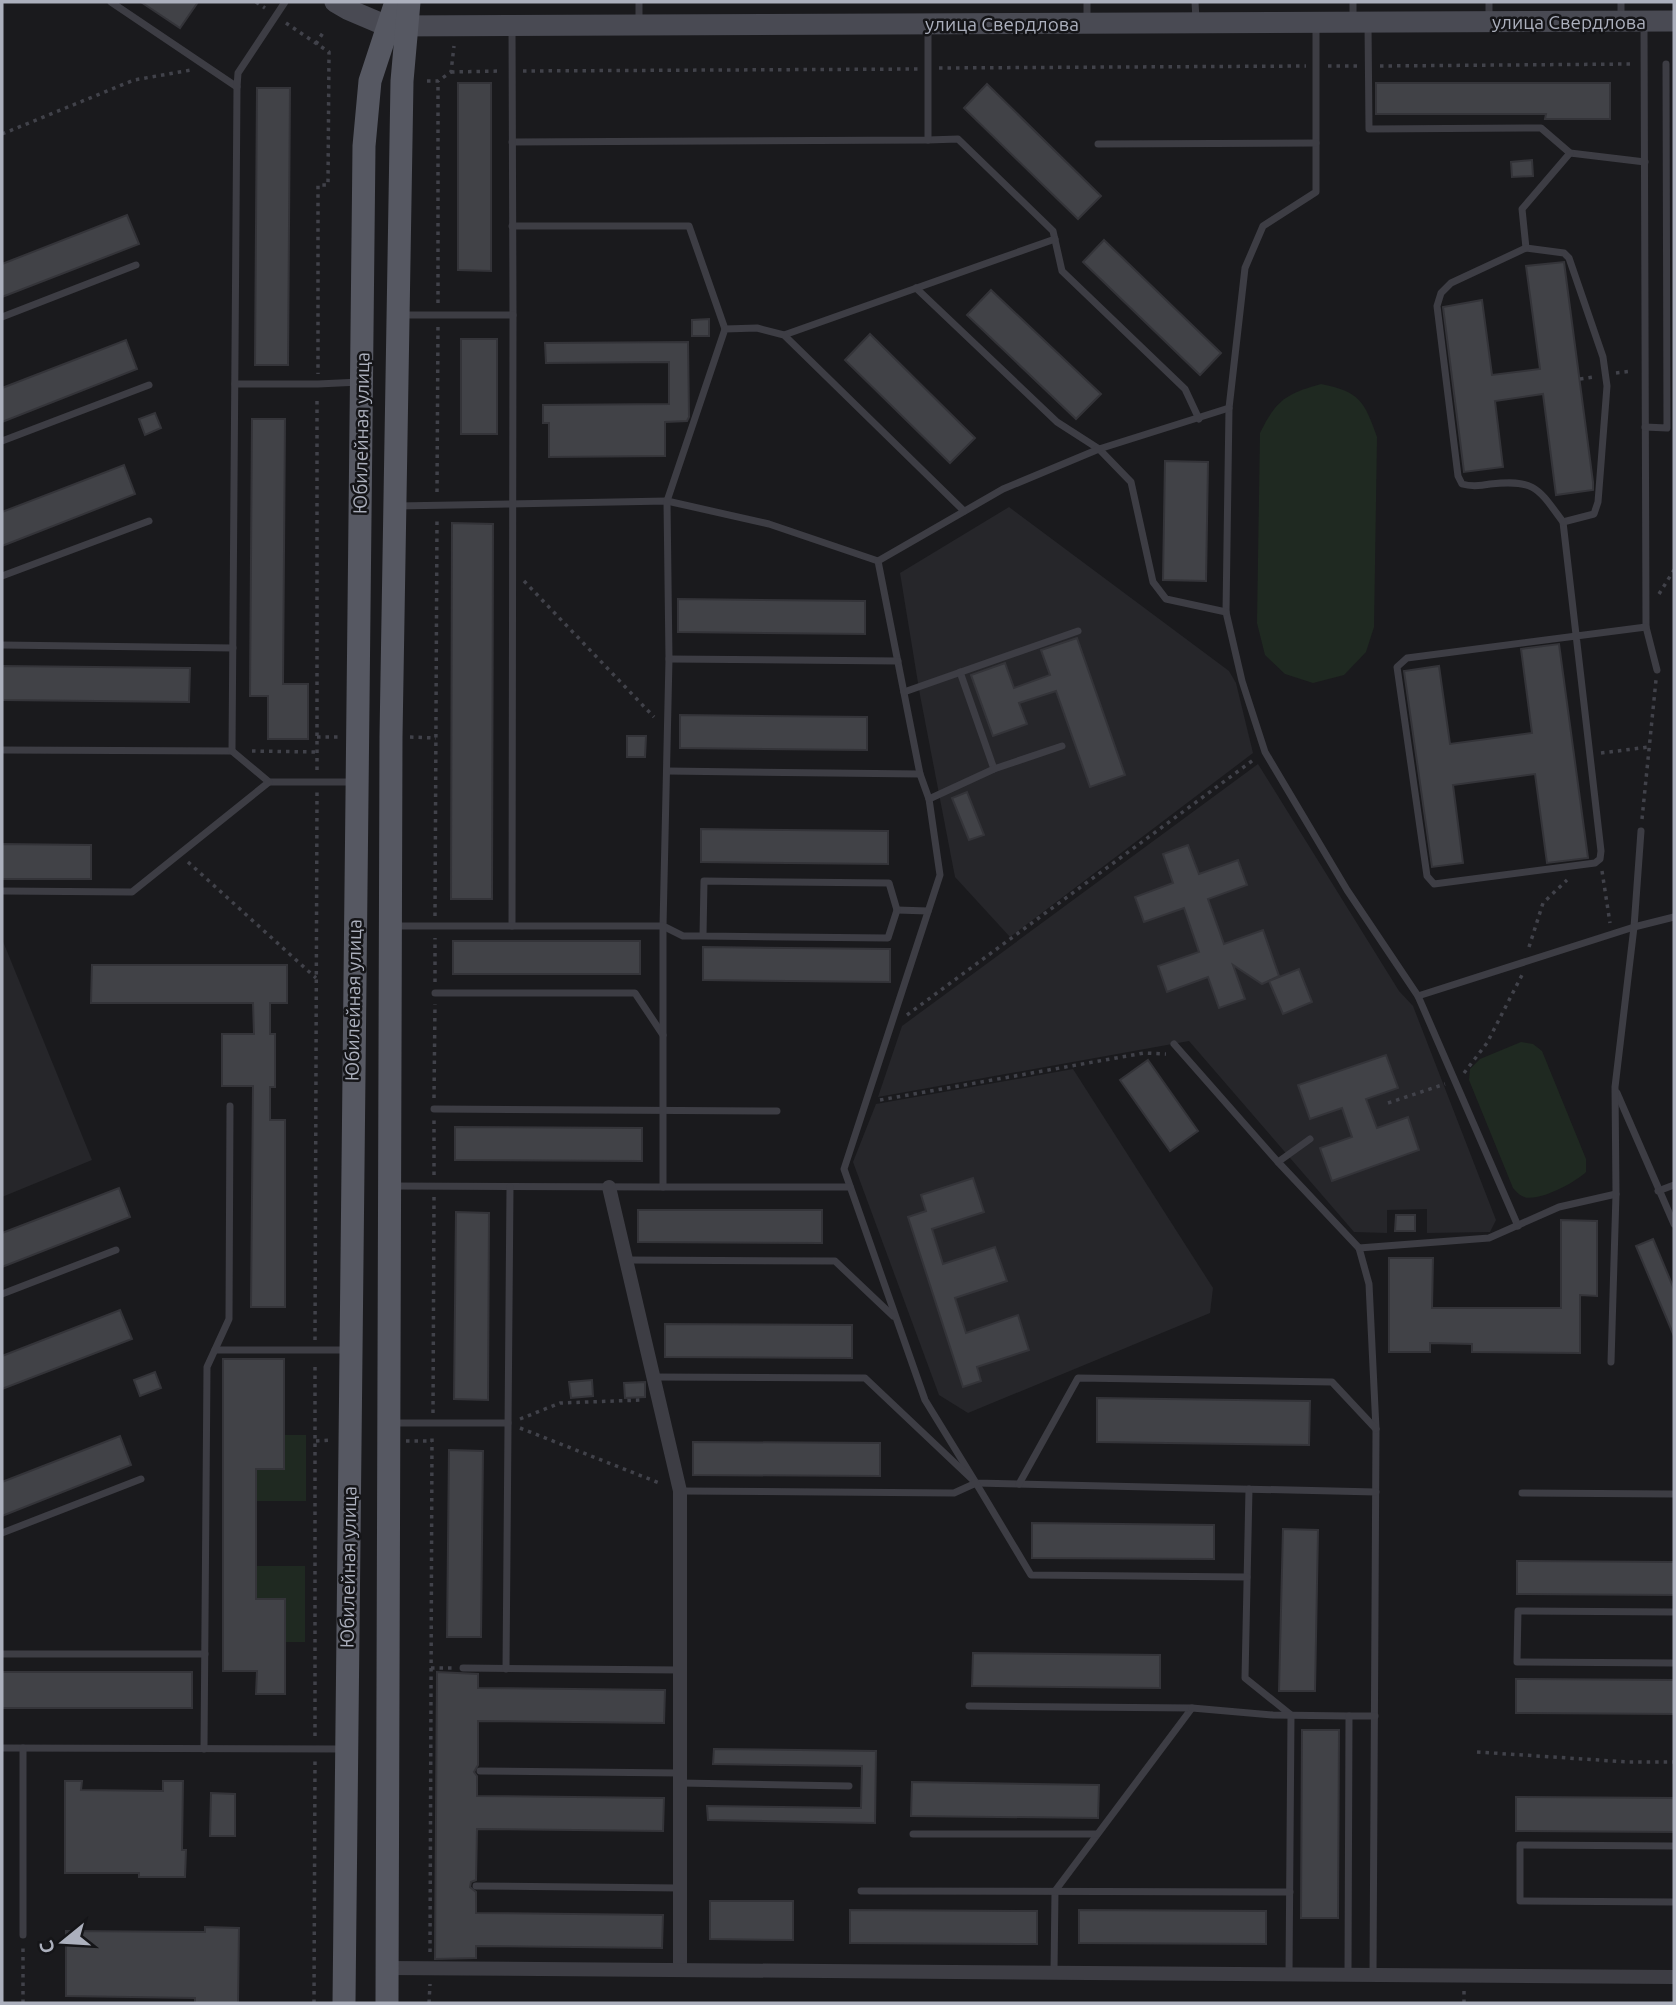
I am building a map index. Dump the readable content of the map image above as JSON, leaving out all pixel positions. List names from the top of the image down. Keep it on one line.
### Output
{"streets":{"main road":["улица Свердлова","Юбилейная улица"]},"crossings":[["улица Свердлова","Юбилейная улица"]],"north":"left"}
